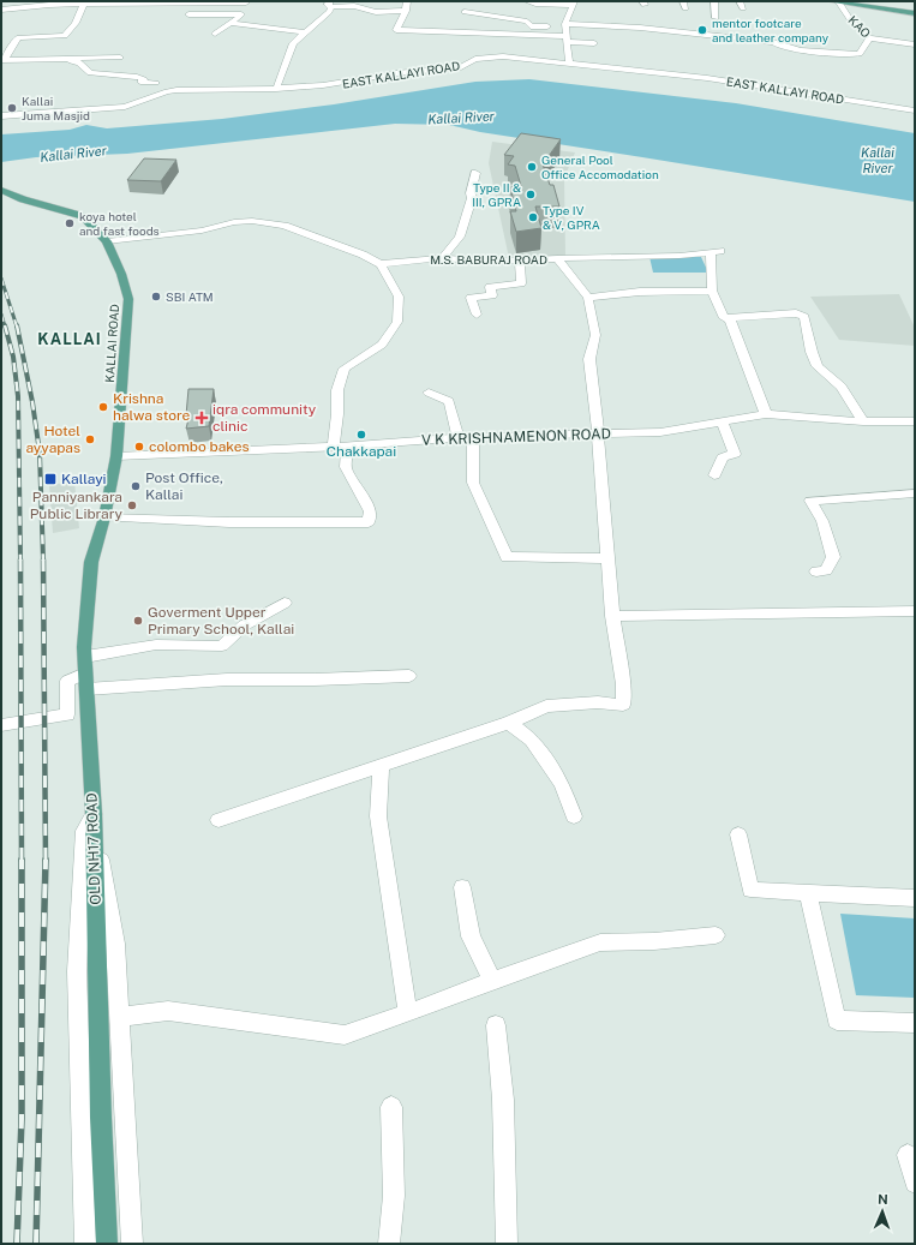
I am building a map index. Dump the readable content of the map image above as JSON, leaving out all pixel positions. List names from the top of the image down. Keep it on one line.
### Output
{"streets":{"main road":["KALLAI ROAD","OLD NH17 ROAD"],"street":["KAO","EAST KALLAYI ROAD","M.S. BABURAJ ROAD","V K KRISHNAMENON ROAD"]},"crossings":[["KALLAI ROAD","V K KRISHNAMENON ROAD"],["KALLAI ROAD","OLD NH17 ROAD"],["V K KRISHNAMENON ROAD","OLD NH17 ROAD"]],"districts":["KALLAI"],"water":["Kallai River"],"places":{"other":["mentor footcare and leather company","Kallai Juma Masjid","General Pool Office Accomodation","Type II & III, GPRA","Type IV & V, GPRA","koya hotel and fast foods","SBI ATM","Krishna halwa store","Chakkapai","Hotel ayyapas","colombo bakes","Post Office, Kallai","Panniyankara Public Library","Goverment Upper Primary School, Kallai"],"health":["iqra community clinic"],"transit":["Kallayi"]},"north":"top"}
